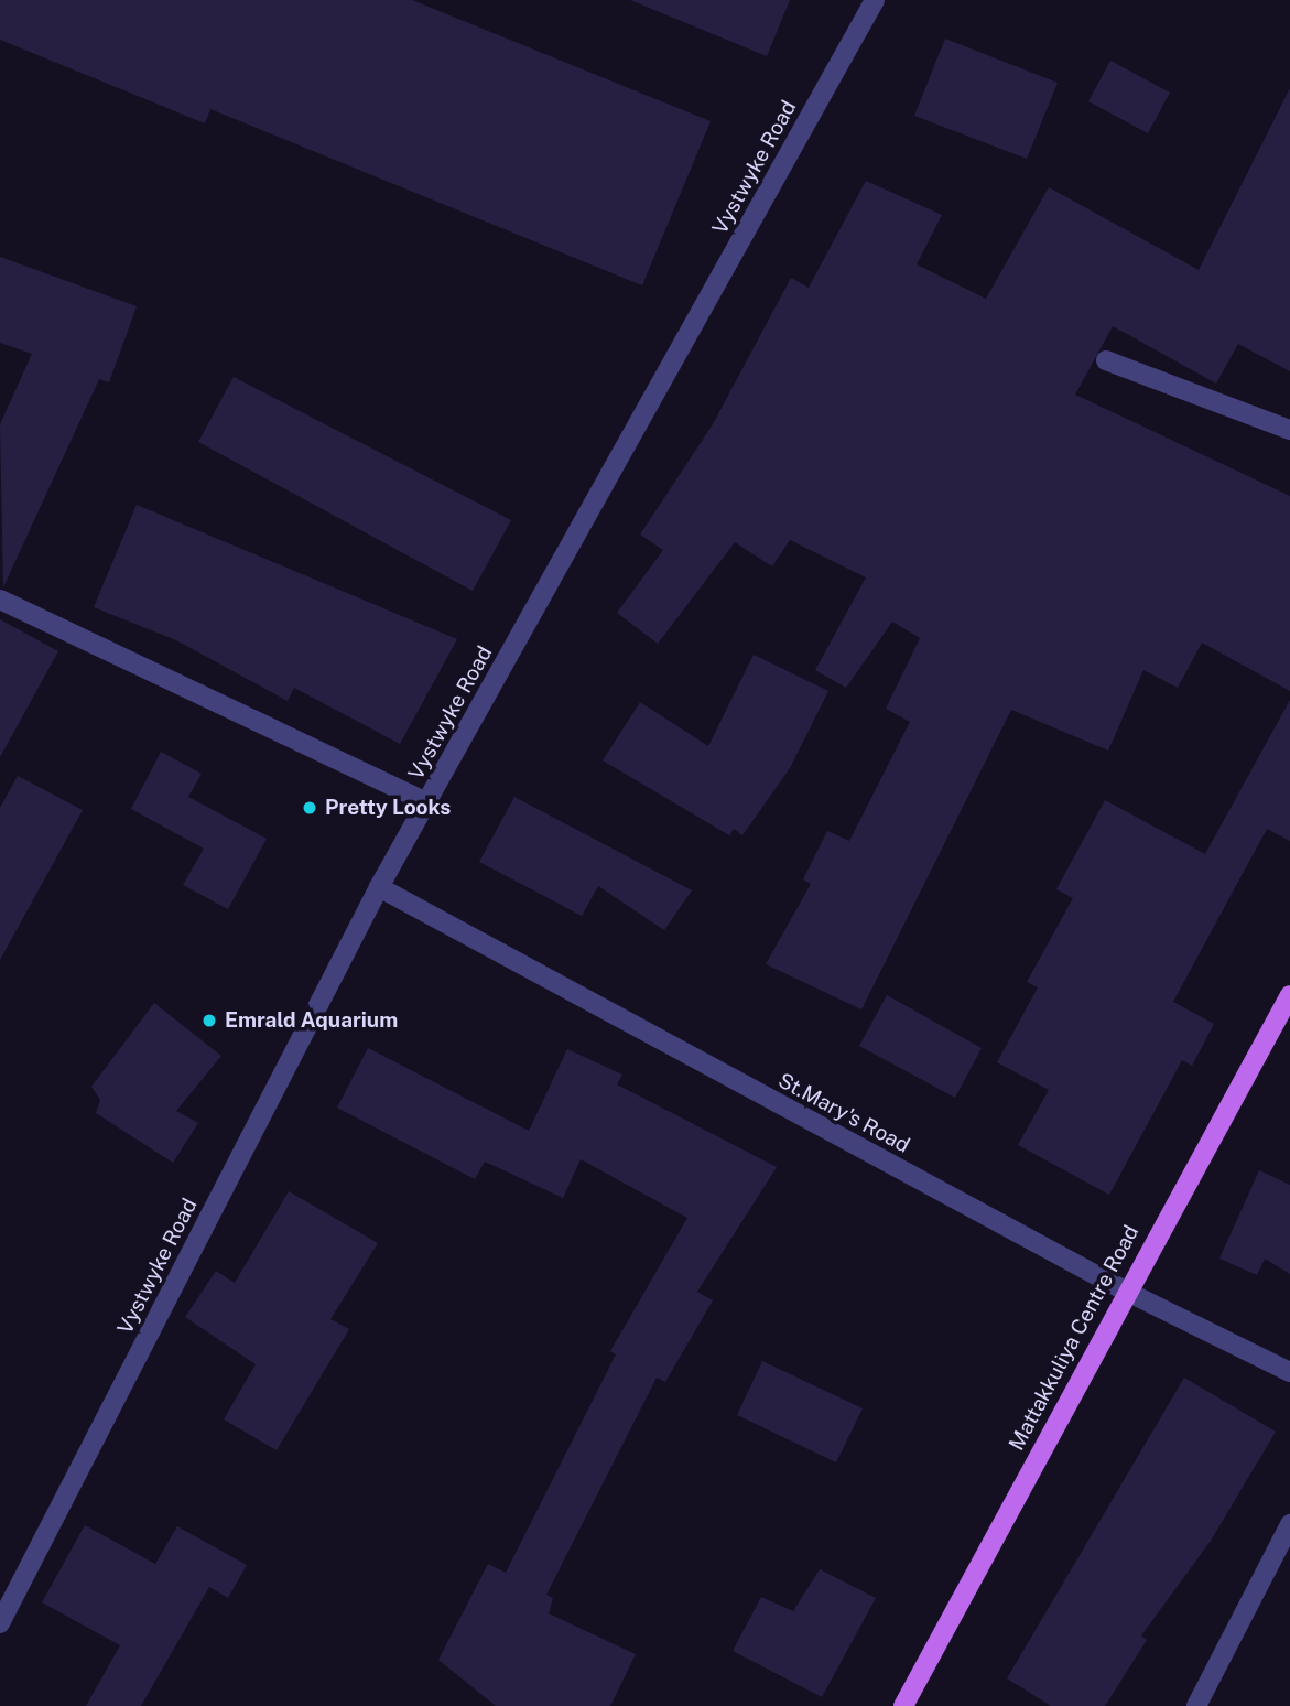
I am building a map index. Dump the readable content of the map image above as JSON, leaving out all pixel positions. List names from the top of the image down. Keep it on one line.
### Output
{"streets":{"main road":["Mattakkuliya Centre Road"],"street":["Vystwyke Road","St.Mary's Road"]},"crossings":[["Vystwyke Road","St.Mary's Road"],["St.Mary's Road","Mattakkuliya Centre Road"]],"places":["Pretty Looks","Emrald Aquarium"]}
